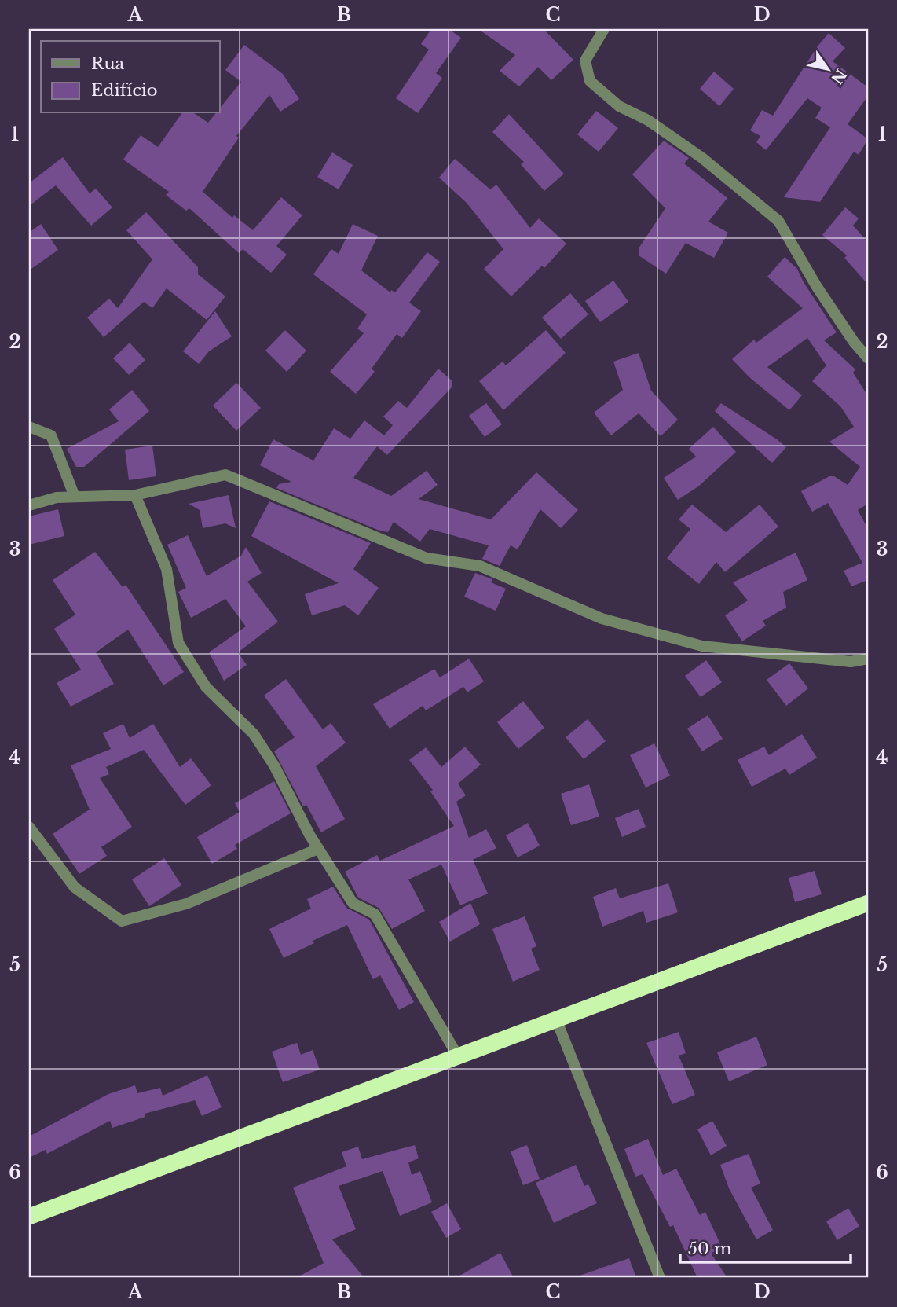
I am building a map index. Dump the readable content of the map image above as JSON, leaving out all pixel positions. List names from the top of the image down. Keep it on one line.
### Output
{"legend":["Rua","Edifício"],"scale_bar":"50 m","north":"bottom right","grid":{"columns":["A","B","C","D"],"rows":["1","2","3","4","5","6"]}}
